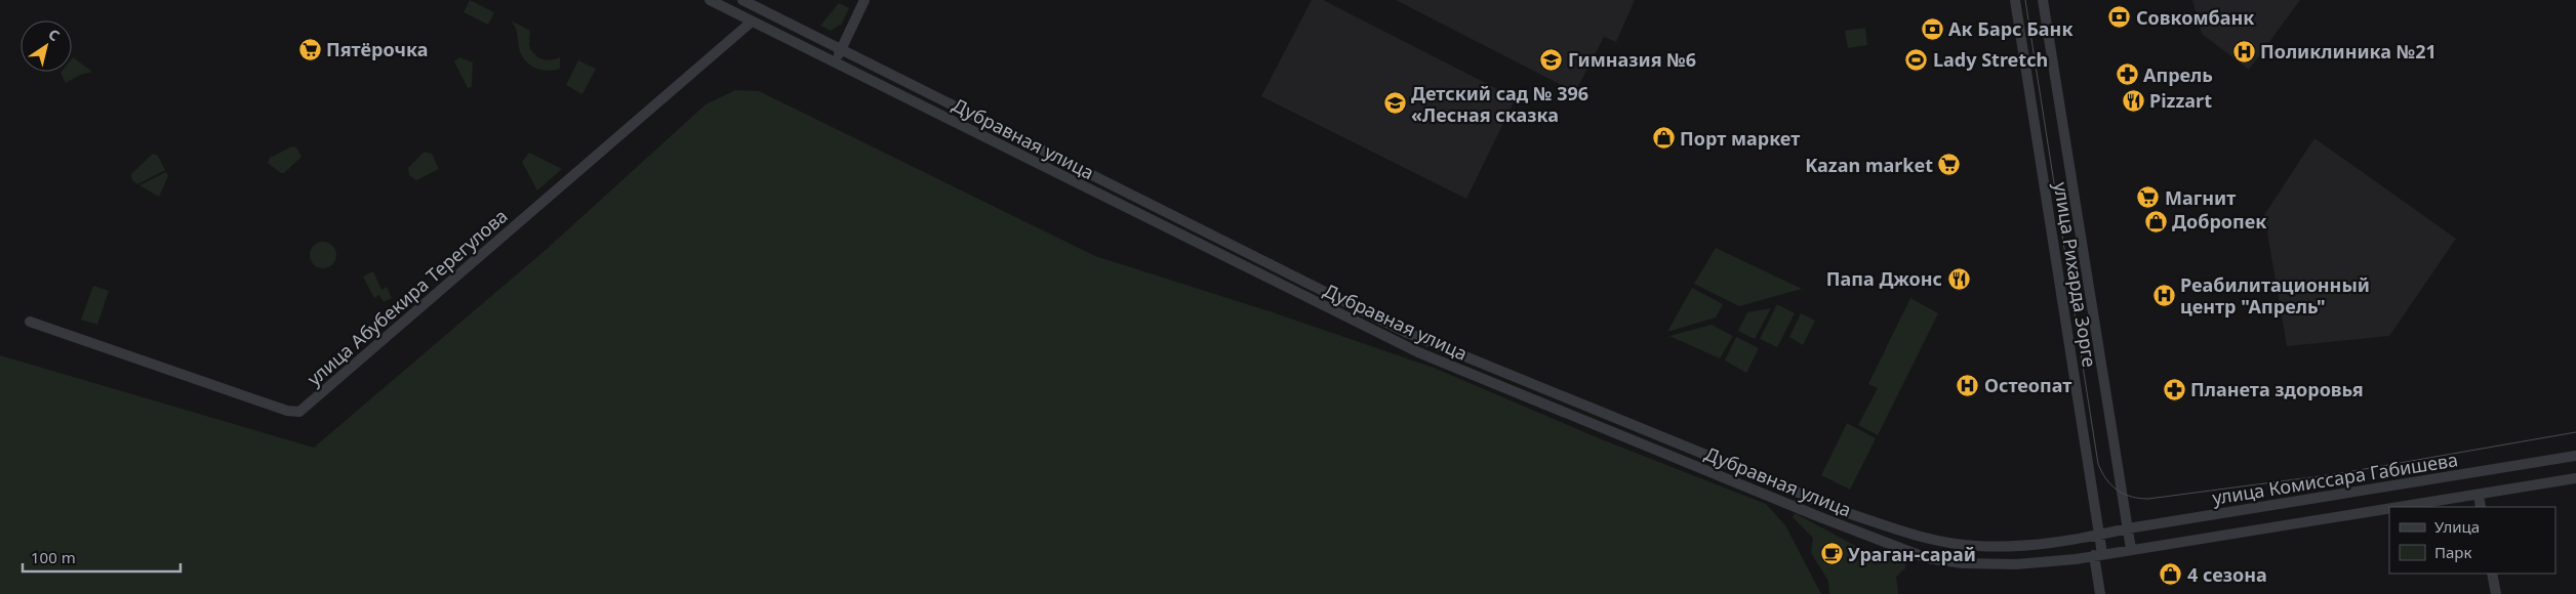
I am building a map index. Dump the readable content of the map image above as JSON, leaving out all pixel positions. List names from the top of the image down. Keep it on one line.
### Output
{"streets":{"street":["Дубравная улица","улица Рихарда Зорге","улица Абубекира Терегулова","улица Комиссара Габишева"]},"crossings":[["Дубравная улица","улица Рихарда Зорге"],["Дубравная улица","улица Абубекира Терегулова"],["Дубравная улица","улица Комиссара Габишева"],["улица Рихарда Зорге","улица Комиссара Габишева"]],"places":{"bank":["Совкомбанк","Ак Барс Банк"],"supermarket":["Пятёрочка","Kazan market","Магнит"],"hospital":["Поликлиника №21","Реабилитационный центр \"Апрель\"","Остеопат"],"school or university":["Гимназия №6","Детский сад № 396 «Лесная сказка"],"sports":["Lady Stretch"],"pharmacy":["Апрель","Планета здоровья"],"restaurant":["Pizzart","Папа Джонс"],"shop":["Порт маркет","Добропек","4 сезона"],"cafe":["Ураган-сарай"]},"legend":["Улица","Парк"],"scale_bar":"100 m","north":"top right"}
